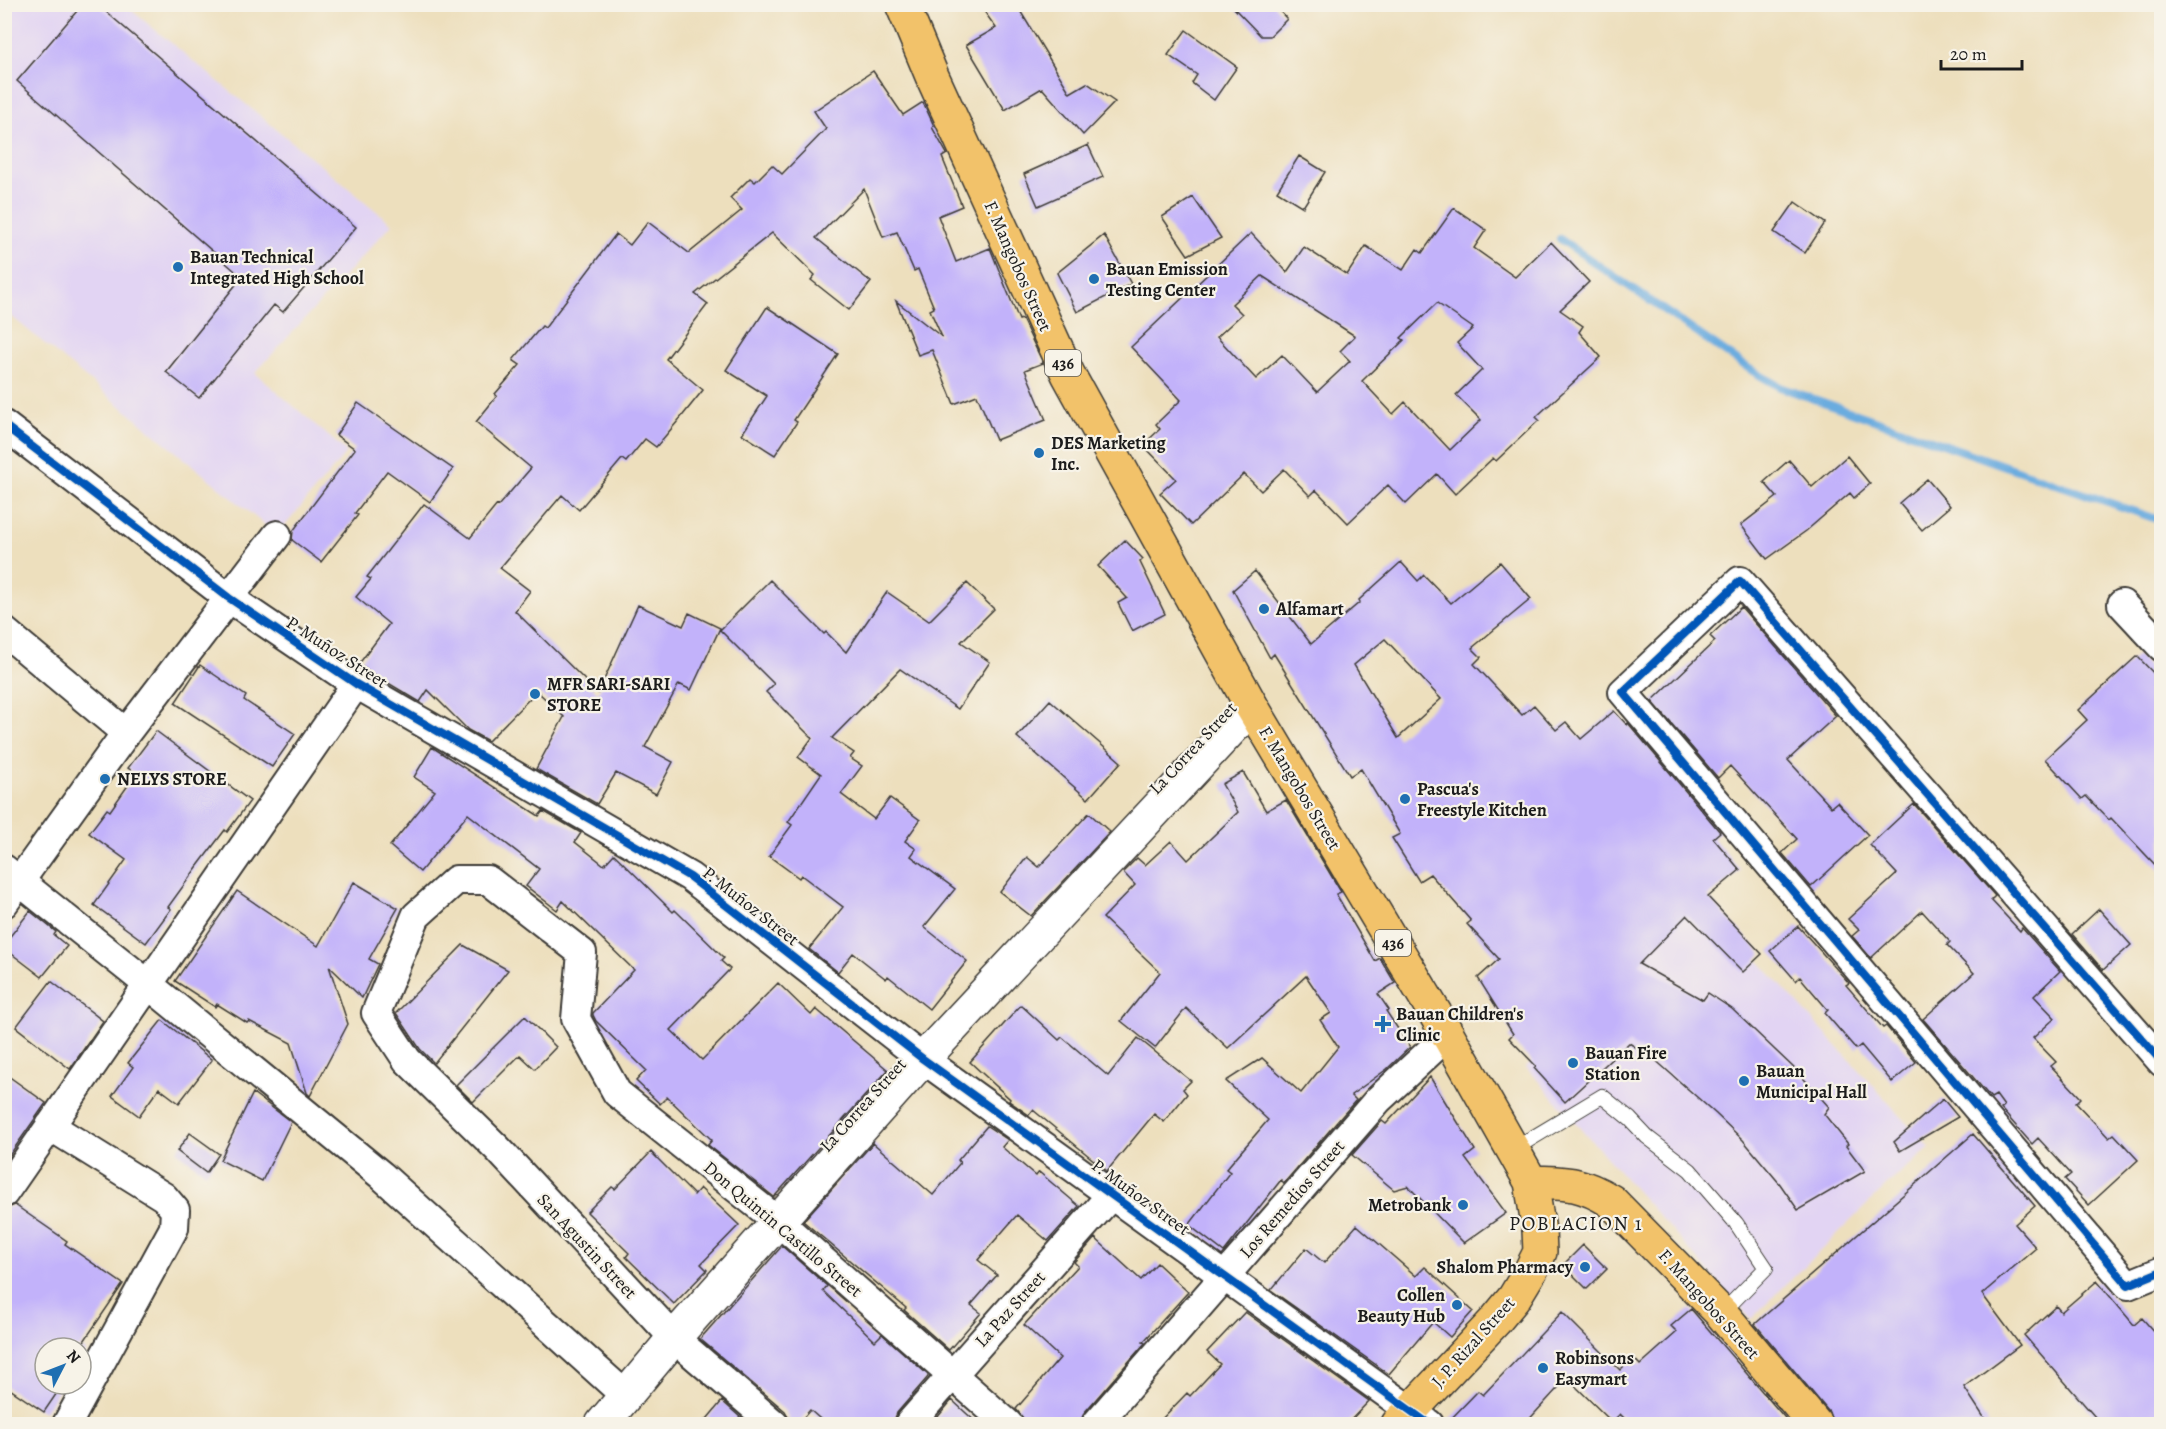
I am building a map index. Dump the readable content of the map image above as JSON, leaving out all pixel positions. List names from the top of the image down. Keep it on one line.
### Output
{"streets":{"main road":["F. Mangobos Street","436","J. P. Rizal Street"],"street":["P. Muñoz Street","La Correa Street","Los Remedios Street","Don Quintin Castillo Street","San Agustin Street","La Paz Street"]},"crossings":[["F. Mangobos Street","La Correa Street"],["F. Mangobos Street","Los Remedios Street"],["F. Mangobos Street","J. P. Rizal Street"],["P. Muñoz Street","La Correa Street"],["P. Muñoz Street","Los Remedios Street"],["P. Muñoz Street","La Paz Street"],["P. Muñoz Street","J. P. Rizal Street"],["La Correa Street","Don Quintin Castillo Street"],["La Correa Street","San Agustin Street"],["Don Quintin Castillo Street","San Agustin Street"],["Don Quintin Castillo Street","La Paz Street"]],"districts":["POBLACION 1"],"places":{"other":["Bauan Technical Integrated High School","Bauan Emission Testing Center","DES Marketing Inc.","Alfamart","MFR SARI-SARI STORE","NELYS STORE","Pascua's Freestyle Kitchen","Bauan Fire Station","Bauan Municipal Hall","Metrobank","Shalom Pharmacy","Collen Beauty Hub","Robinsons Easymart"],"health":["Bauan Children's Clinic"]},"scale_bar":"20 m","north":"top right"}
